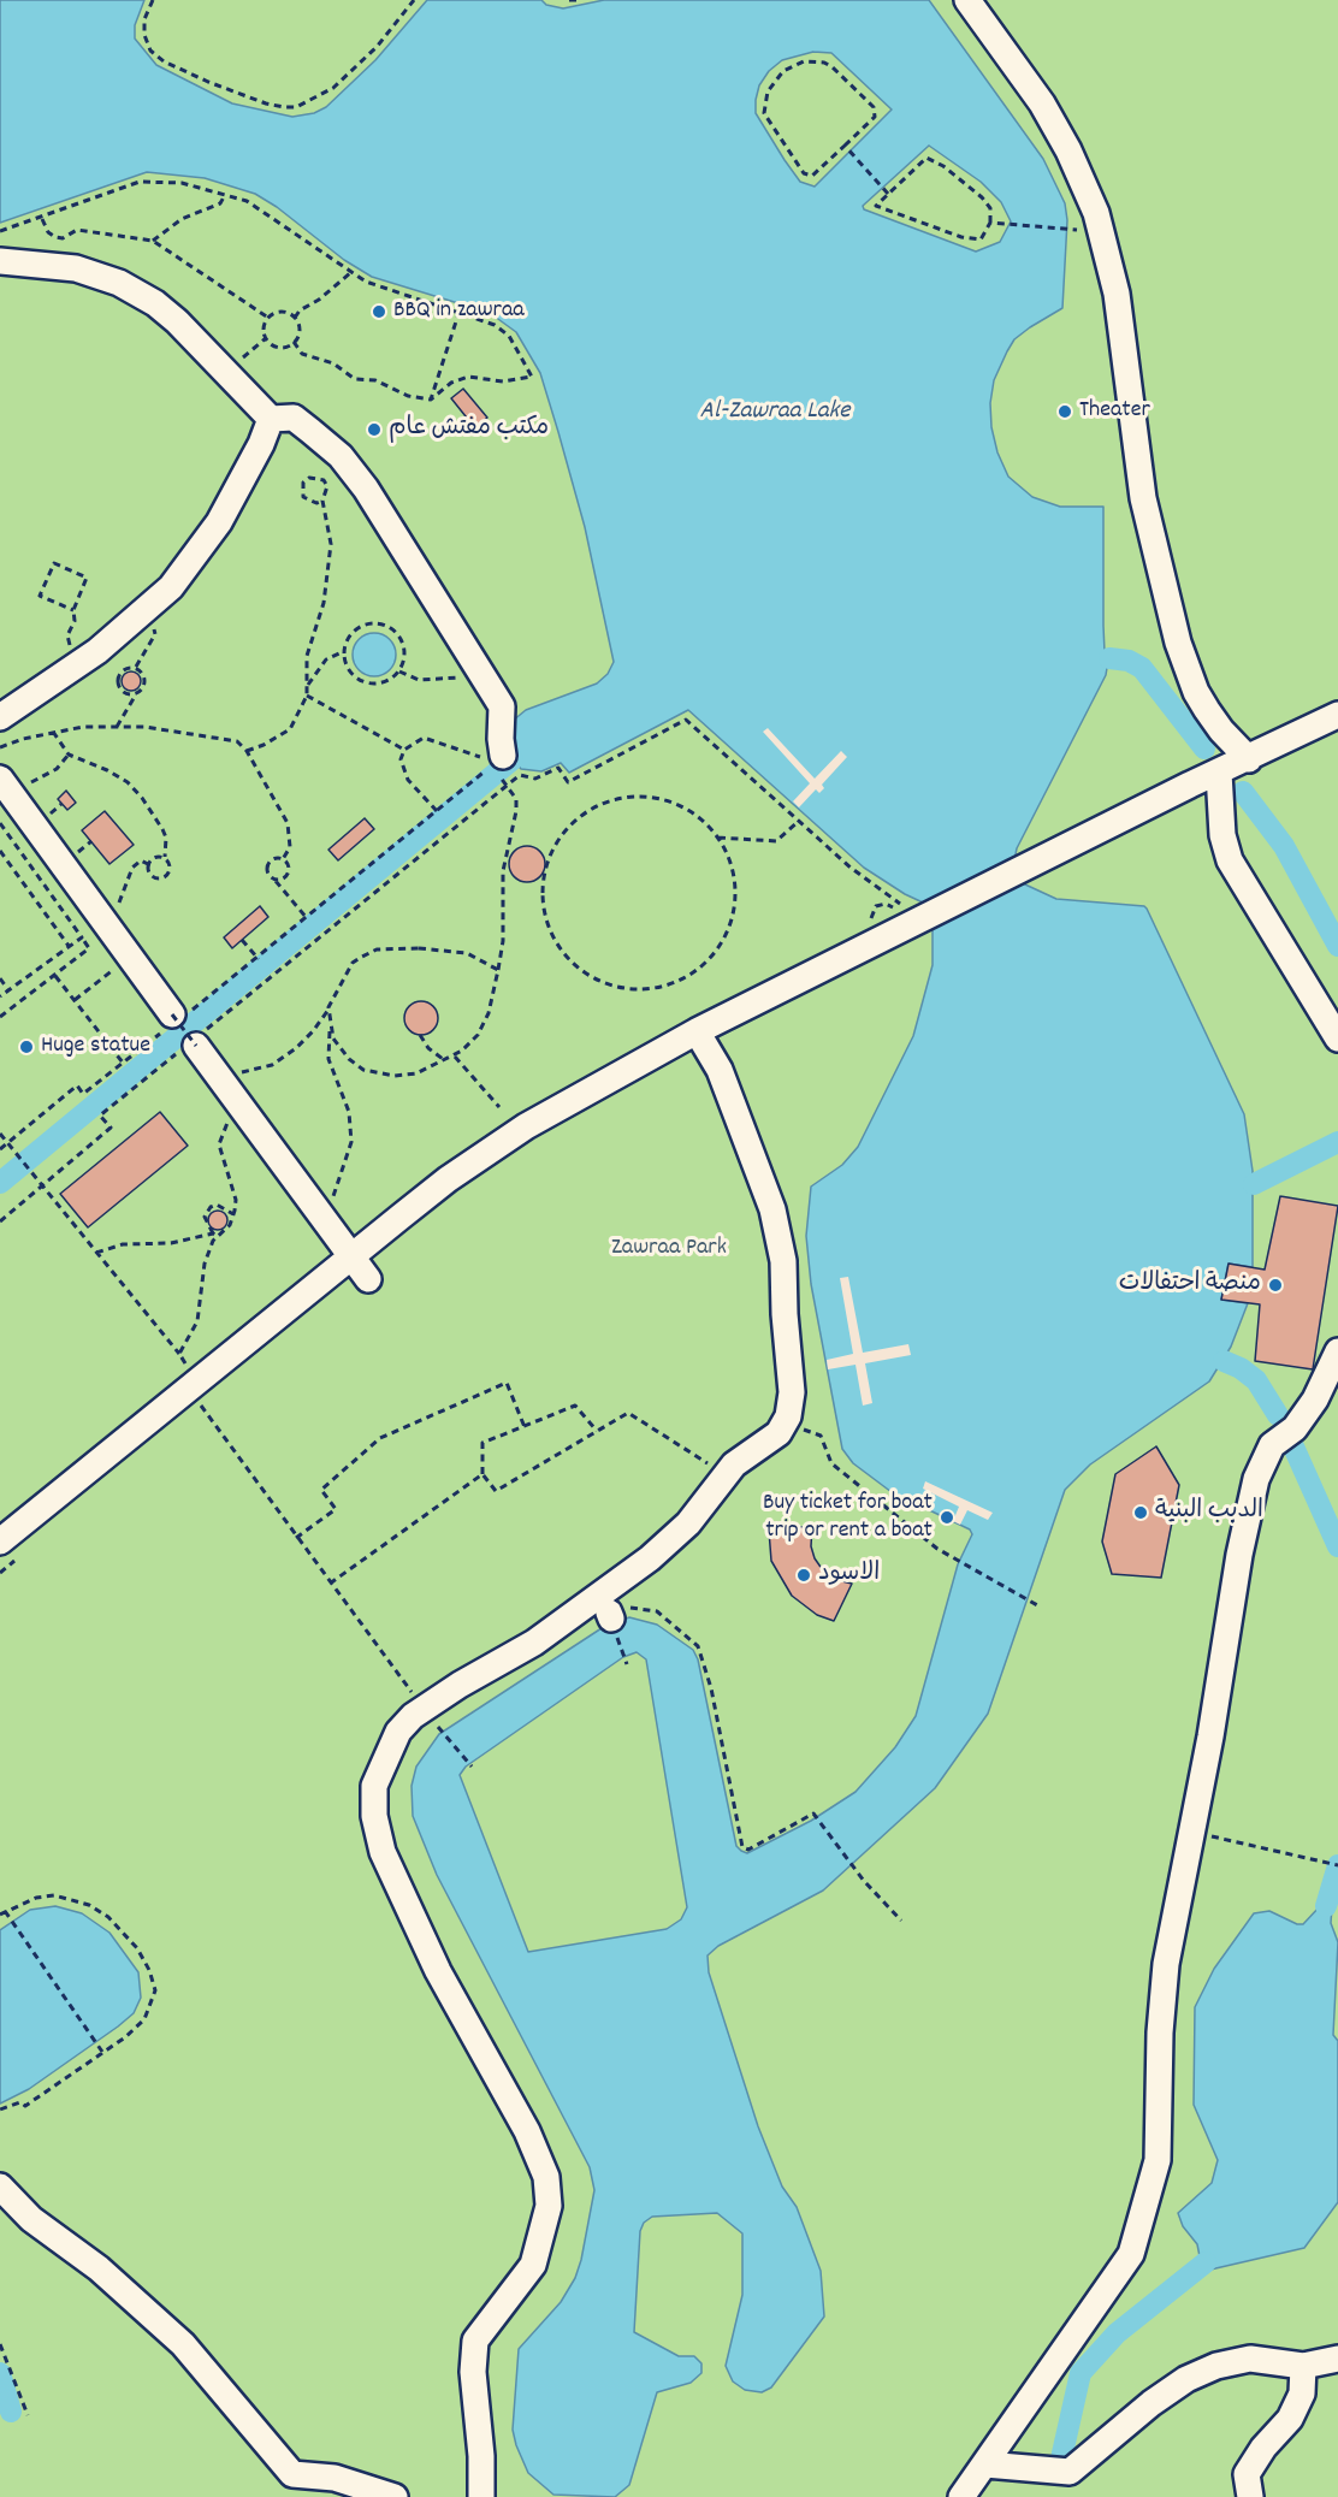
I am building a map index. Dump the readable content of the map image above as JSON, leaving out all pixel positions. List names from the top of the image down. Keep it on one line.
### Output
{"water":["Al-Zawraa Lake"],"parks":["Zawraa Park"],"places":["BBQ in zawraa","Theater","مكتب مفتش عام","Huge statue","منصة احتفالات","الدبب البنية","Buy ticket for boat trip or rent a boat","الاسود"]}
